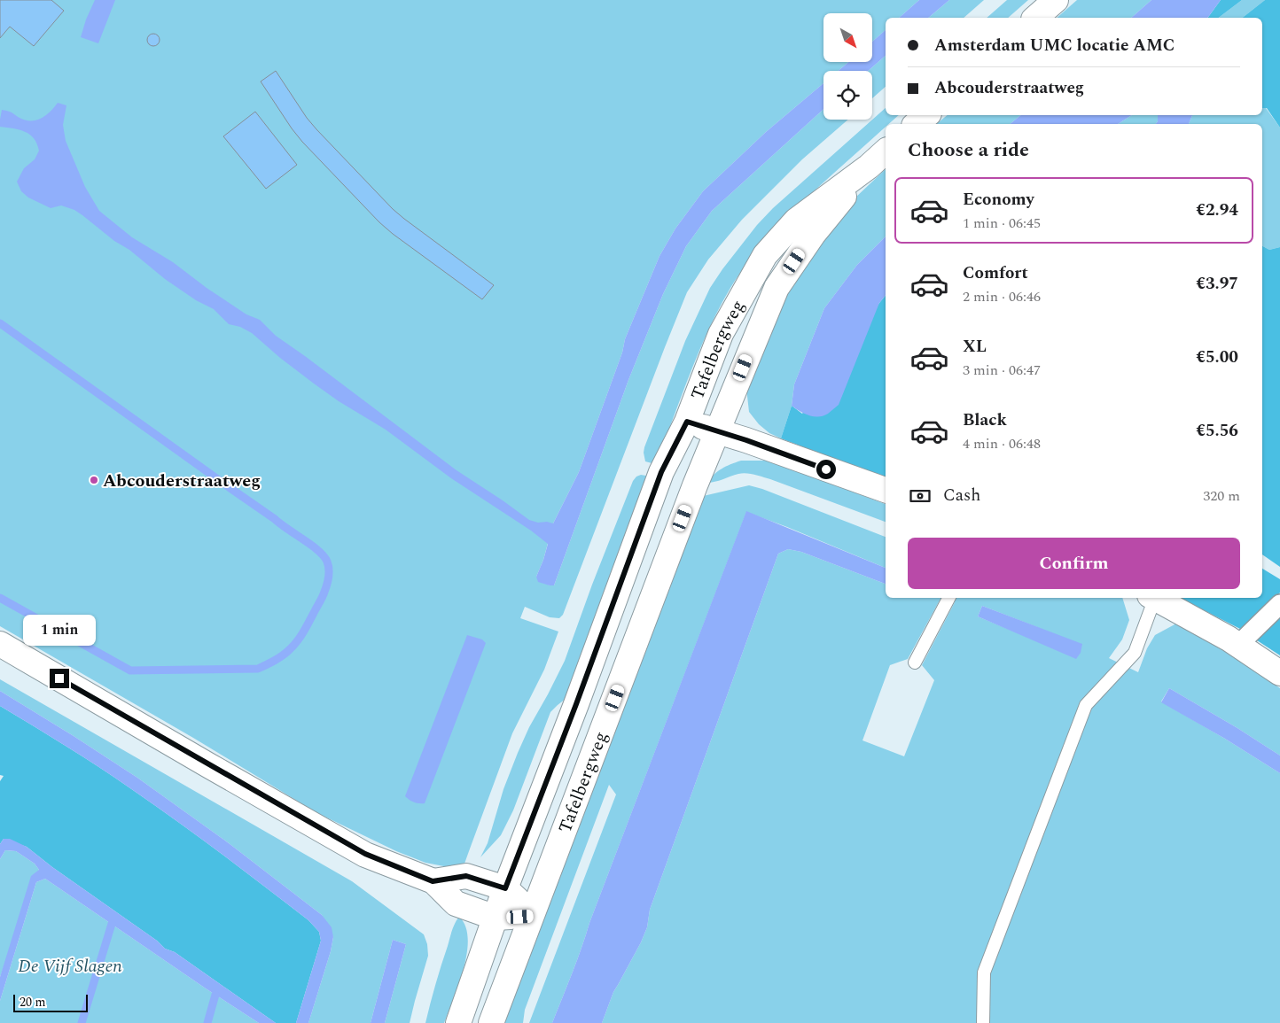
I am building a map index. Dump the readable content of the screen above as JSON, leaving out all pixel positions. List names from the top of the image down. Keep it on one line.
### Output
{"streets":{"street":["Tafelbergweg"]},"parks":["De Vijf Slagen"],"places":["Abcouderstraatweg"],"scale_bar":"20 m","north":"bottom right","page":{"banner":["Amsterdam UMC locatie AMC","Abcouderstraatweg"],"heading":"Choose a ride","list":[{"name":"Economy","note":"1 min · 06:45","value":"€2.94"},{"name":"Comfort","note":"2 min · 06:46","value":"€3.97"},{"name":"XL","note":"3 min · 06:47","value":"€5.00"},{"name":"Black","note":"4 min · 06:48","value":"€5.56"}],"pay":["Cash","320 m"],"buttons":"Confirm","bubble":"1 min","scale":"20 m"}}
